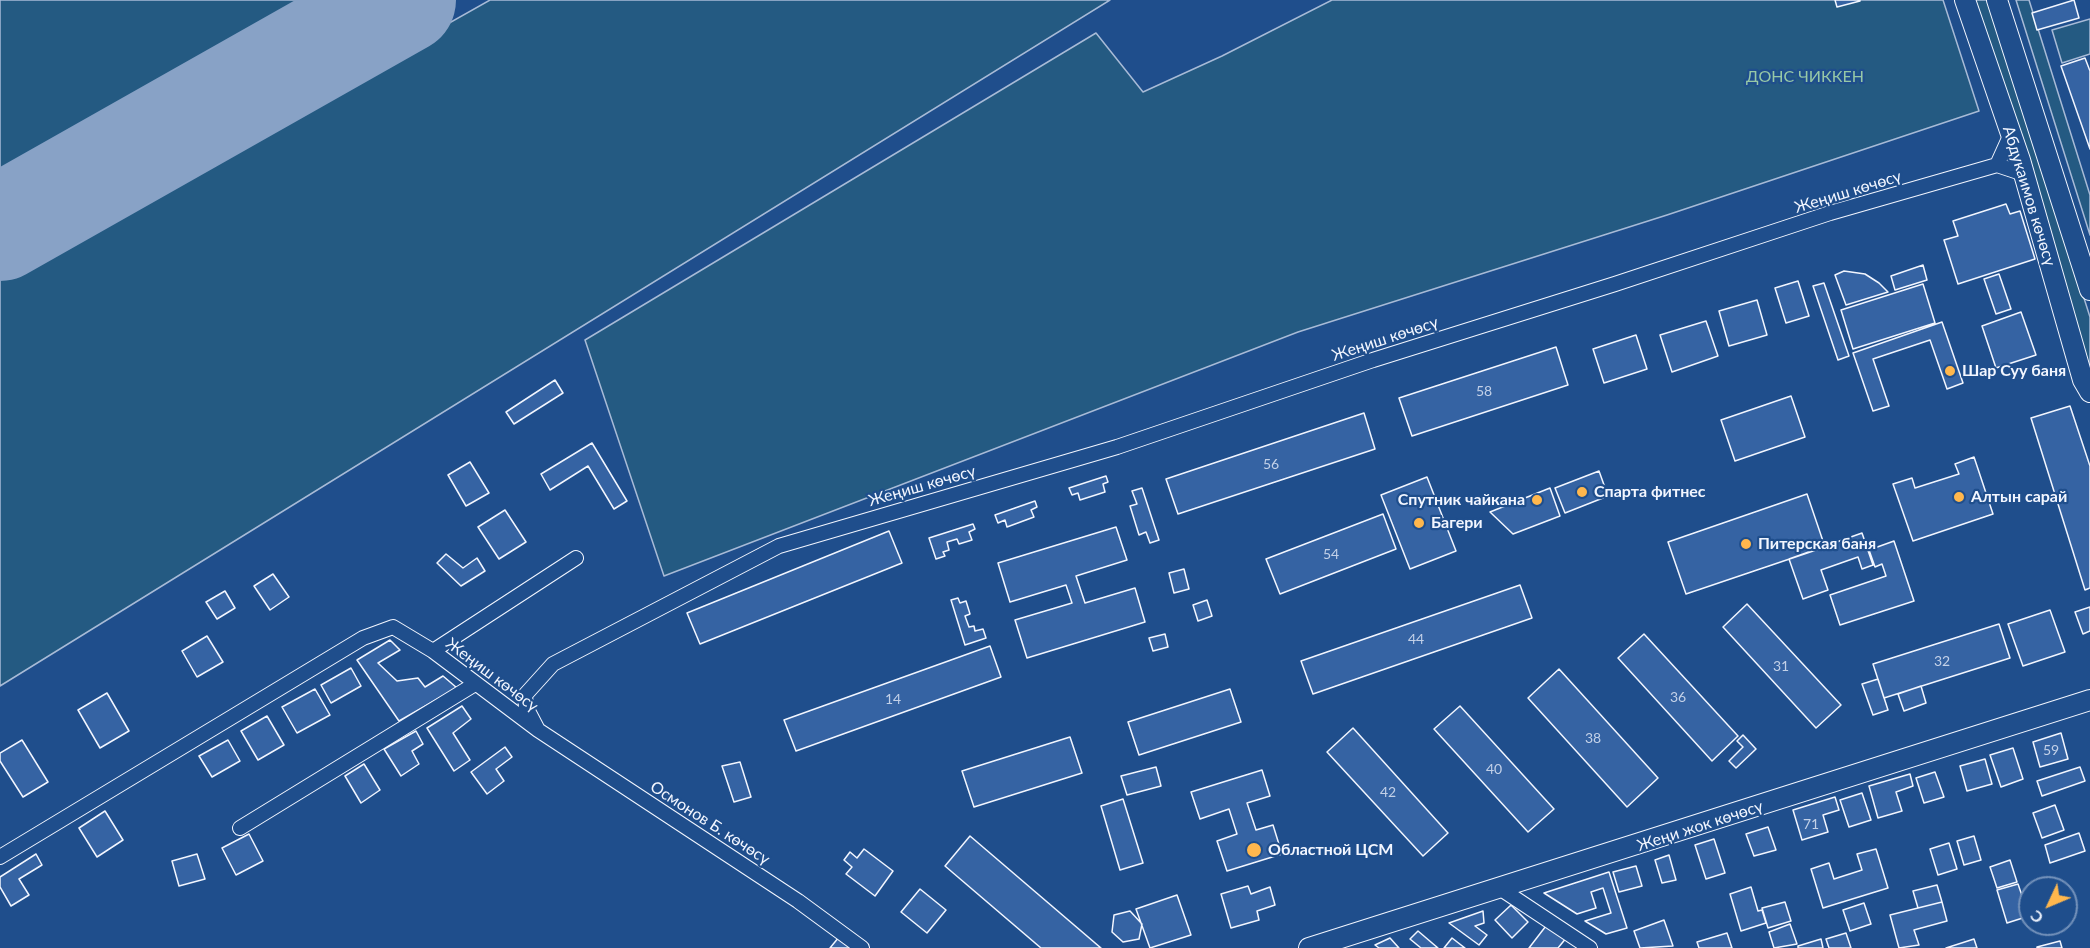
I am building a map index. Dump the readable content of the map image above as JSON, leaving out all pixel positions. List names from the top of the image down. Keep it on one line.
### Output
{"streets":{"main road":["Абдукаимов көчөсү","Жеңи жок көчөсү"],"street":["Жеңиш көчөсү","Осмонов Б. көчөсү"]},"crossings":[["Жеңиш көчөсү","Осмонов Б. көчөсү"]],"parks":["ДОНС ЧИККЕН"],"places":["Шар Суу баня","Спарта фитнес","Алтын сарай","Спутник чайкана","Багери","Питерская баня","Областной ЦСМ"],"house_numbers":["58","56","54","44","32","31","36","14","38","59","40","42","71"],"north":"bottom left"}
